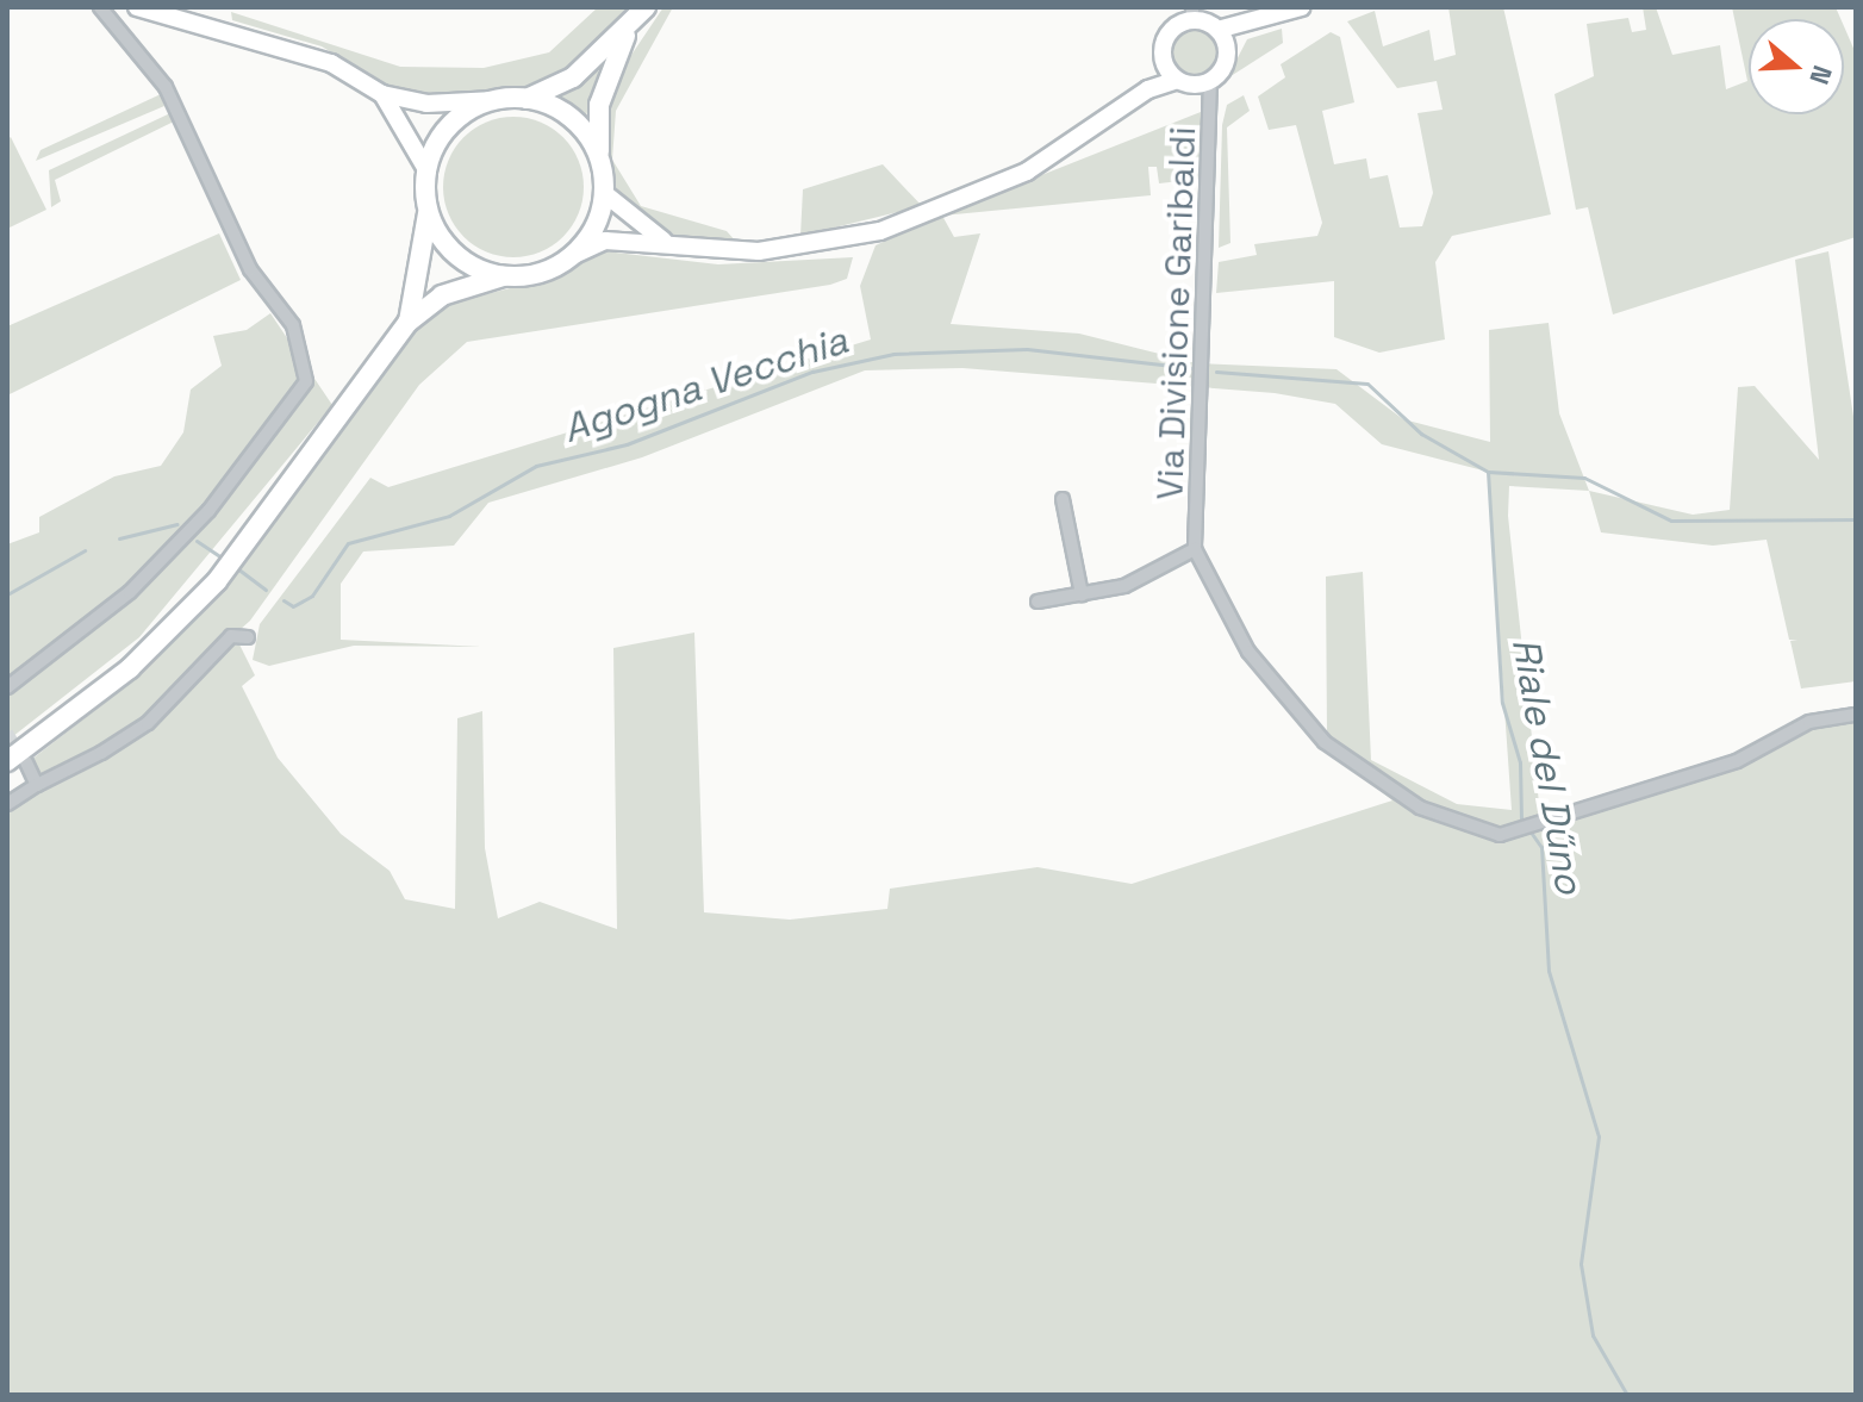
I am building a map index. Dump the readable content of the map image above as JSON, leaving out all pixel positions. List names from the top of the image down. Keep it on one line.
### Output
{"streets":{"street":["Via Divisione Garibaldi"]},"water":["Agogna Vecchia","Riale del Dűno"],"north":"right"}
